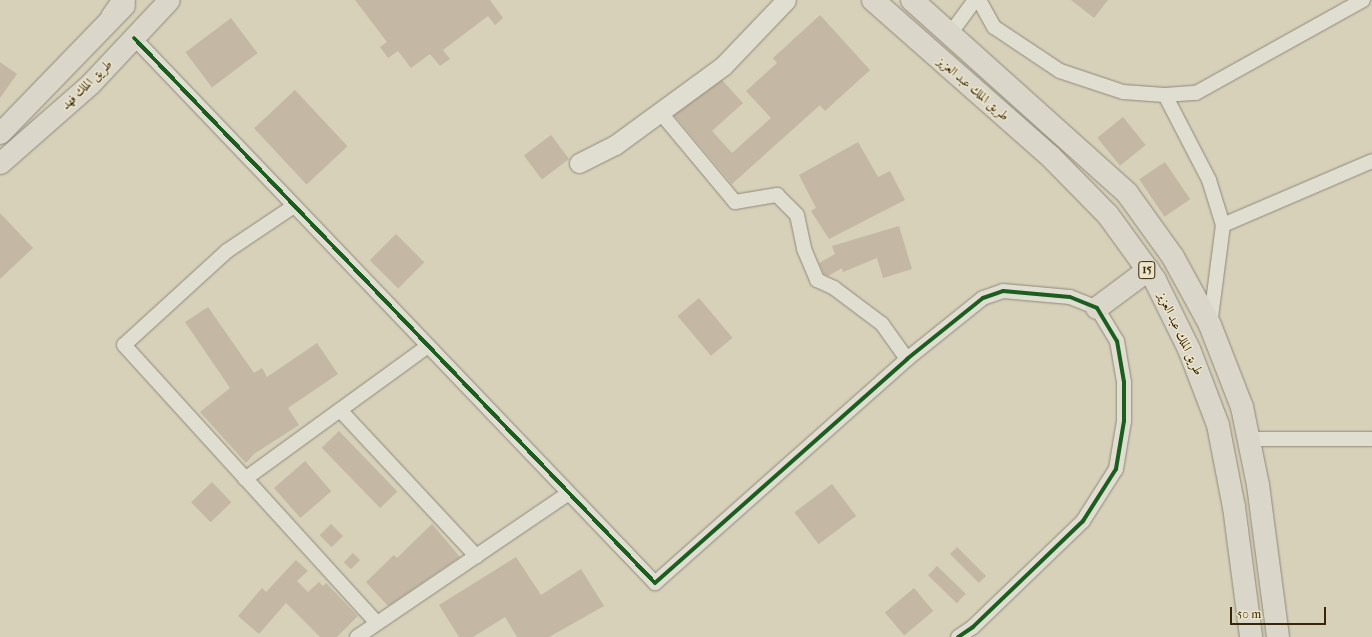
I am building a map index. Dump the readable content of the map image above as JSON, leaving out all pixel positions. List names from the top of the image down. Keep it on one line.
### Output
{"streets":{"highway":["طريق الملك عبد العزيز","15"],"main road":["طريق الملك فهد"]},"scale_bar":"50 m"}
